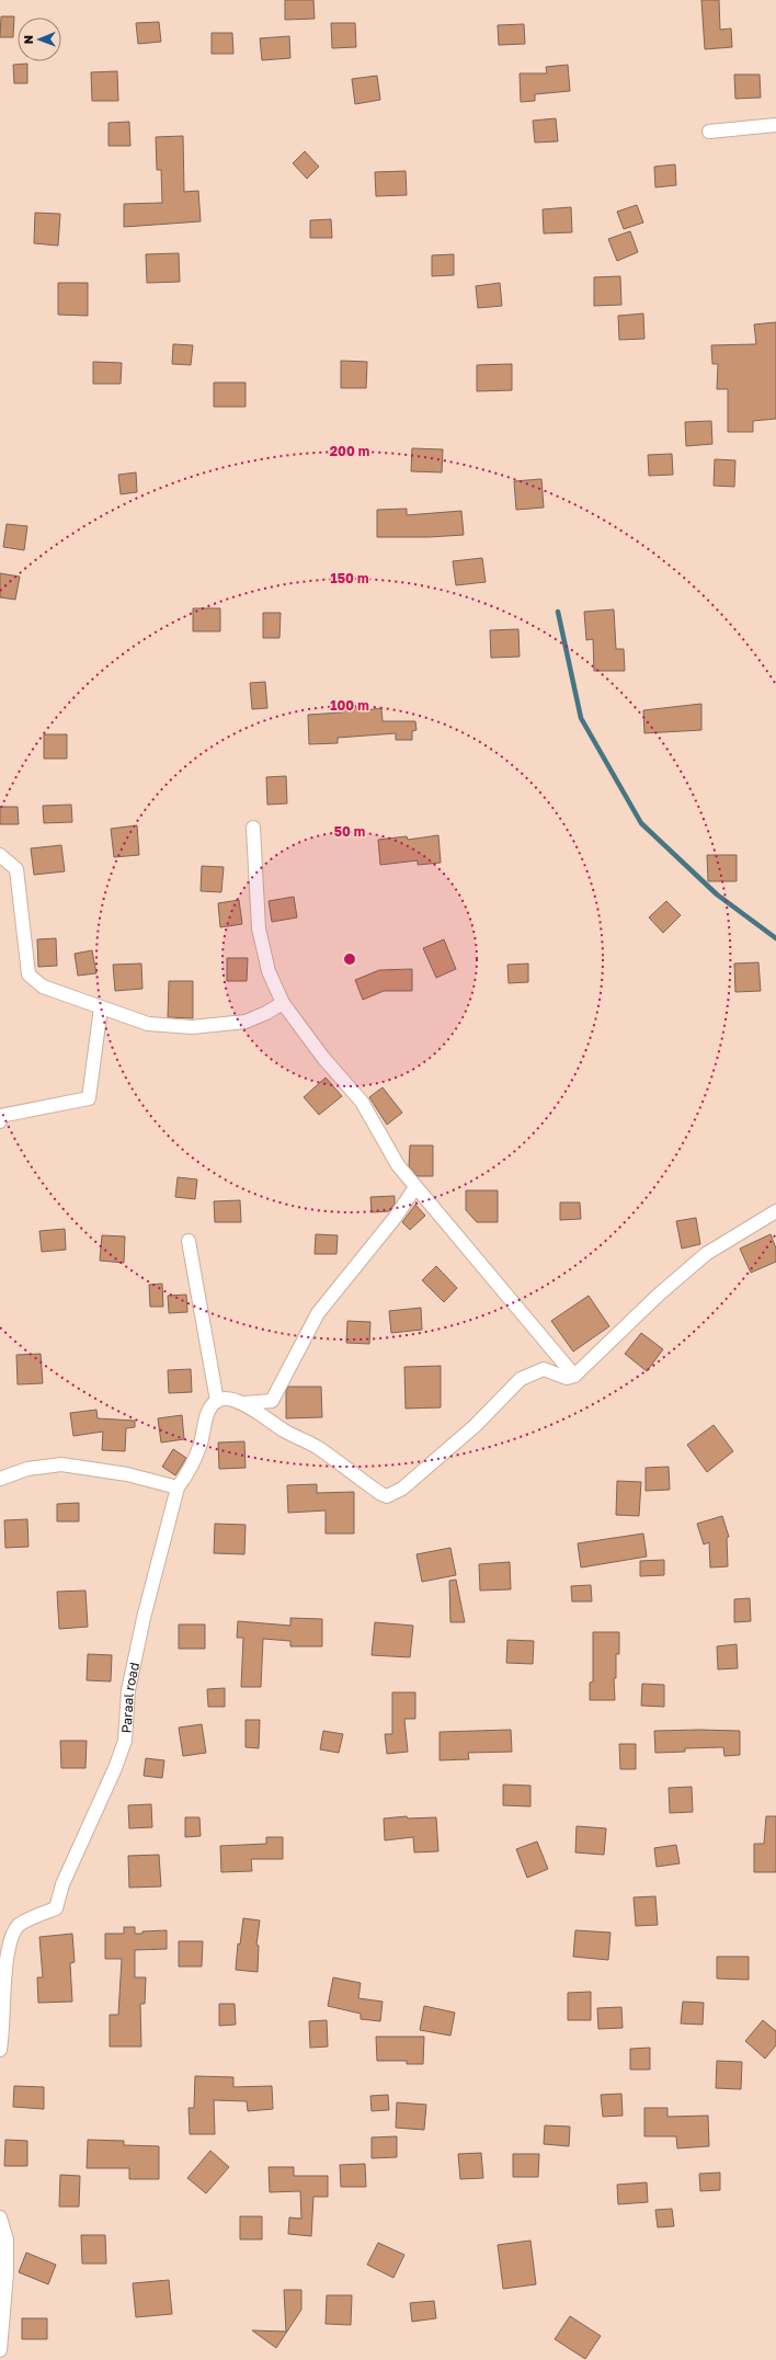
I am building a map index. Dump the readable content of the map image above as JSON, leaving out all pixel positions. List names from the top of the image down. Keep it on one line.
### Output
{"streets":{"street":["Paraal road"]},"north":"left","rings":["200 m","150 m","100 m","50 m"]}
